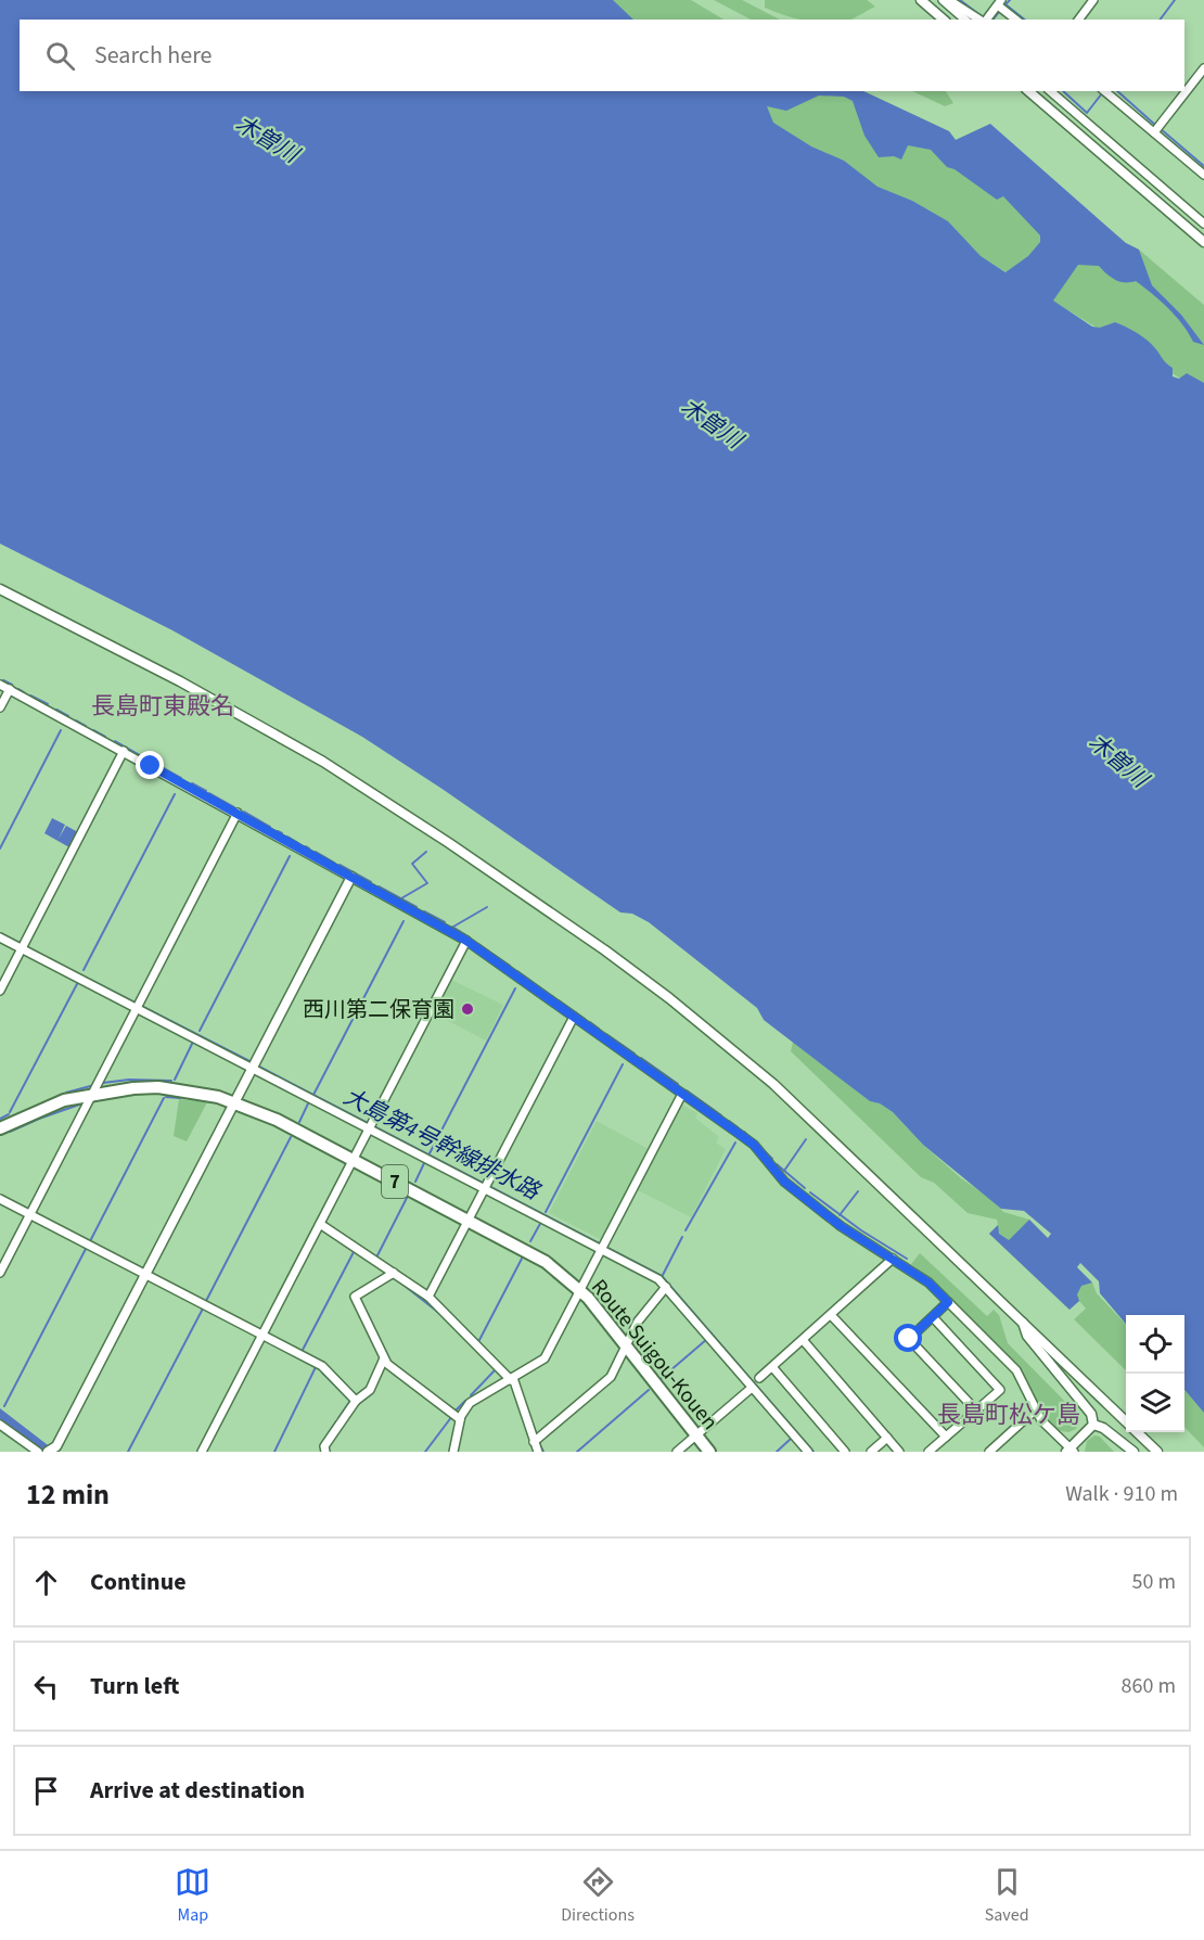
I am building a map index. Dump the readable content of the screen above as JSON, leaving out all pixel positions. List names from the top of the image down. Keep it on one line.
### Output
{"streets":{"main road":["7","Route Suigou-Kouen"]},"districts":["長島町東殿名","長島町松ケ島"],"water":["木曽川","大島第4号幹線排水路"],"places":["西川第二保育園"],"page":{"search":"Search here","heading":["12 min","Walk · 910 m"],"list":[["Continue","50 m"],["Turn left","860 m"],"Arrive at destination"],"nav":["Map","Directions","Saved"]}}
